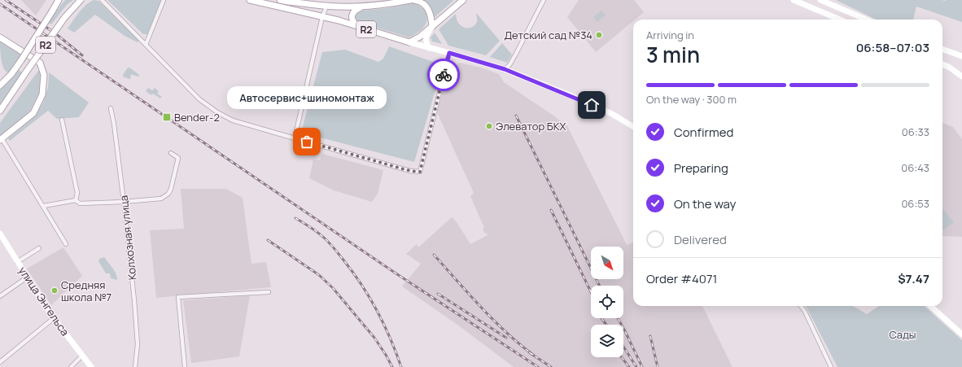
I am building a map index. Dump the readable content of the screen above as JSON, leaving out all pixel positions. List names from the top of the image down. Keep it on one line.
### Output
{"streets":{"main road":["R2","улица Энгельса"],"street":["Колхозная улица"]},"parks":["Сады"],"places":{"other":["Детский сад №34","Элеватор БКХ","Автосервис+шиномонтаж","Средняя школа №7"],"transit":["Bender-2"]},"north":"bottom right","page":{"heading":["3 min","Arriving in","06:58–07:03"],"panel":["Order #4071","$7.47"],"bar":"On the way · 300 m","bubble":"Автосервис+шиномонтаж","list":[["Confirmed","06:33"],["Preparing","06:43"],["On the way","06:53"],"Delivered"]}}
